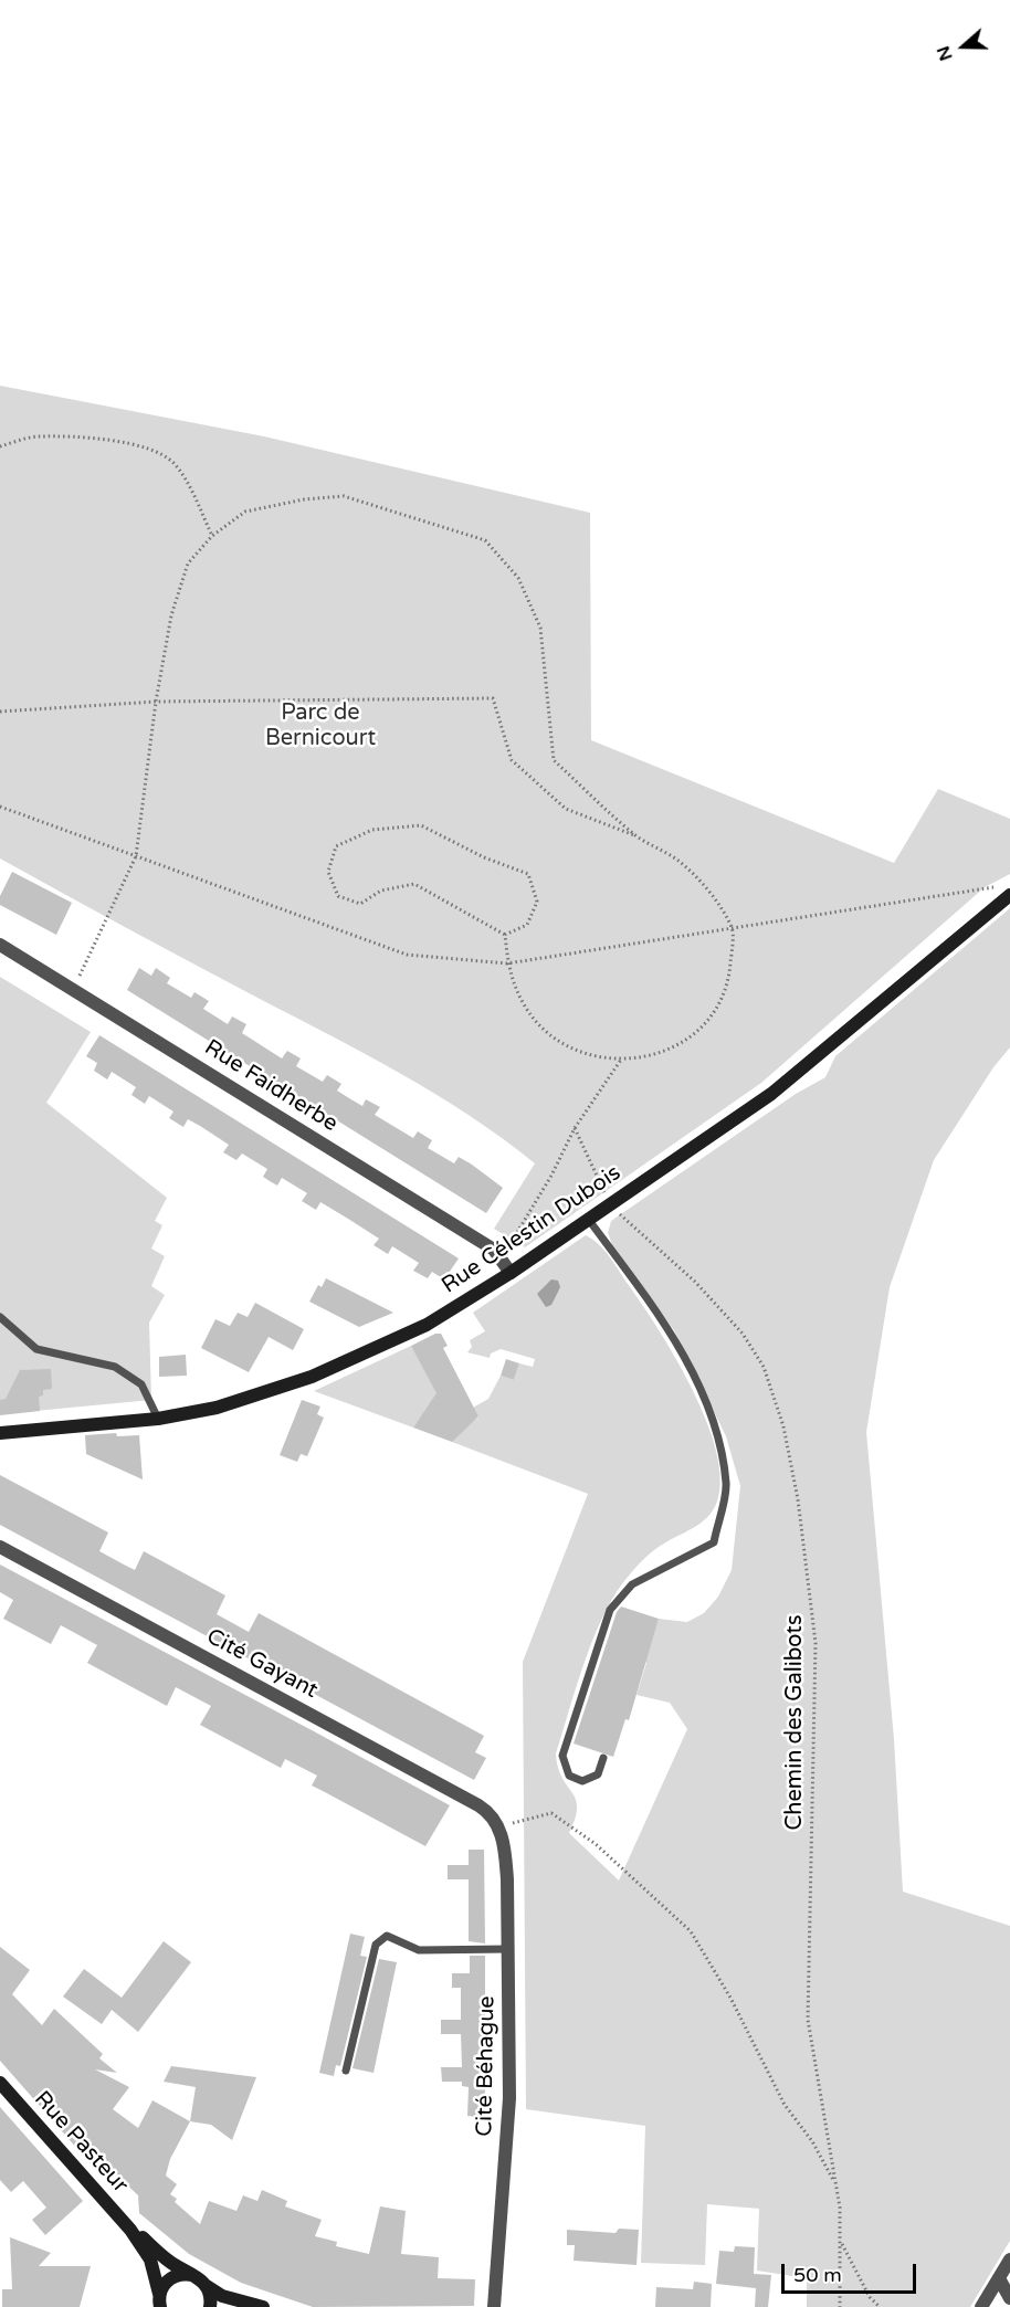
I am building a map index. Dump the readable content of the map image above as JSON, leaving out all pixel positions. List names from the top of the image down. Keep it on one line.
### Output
{"streets":{"street":["Rue Faidherbe","Rue Célestin Dubois","Cité Gayant","Cité Béhague","Rue Pasteur"],"path":["Chemin des Galibots"]},"crossings":[["Rue Faidherbe","Rue Célestin Dubois"],["Rue Célestin Dubois","Chemin des Galibots"],["Cité Gayant","Cité Béhague"]],"parks":["Parc de Bernicourt"],"scale_bar":"50 m","north":"left"}
